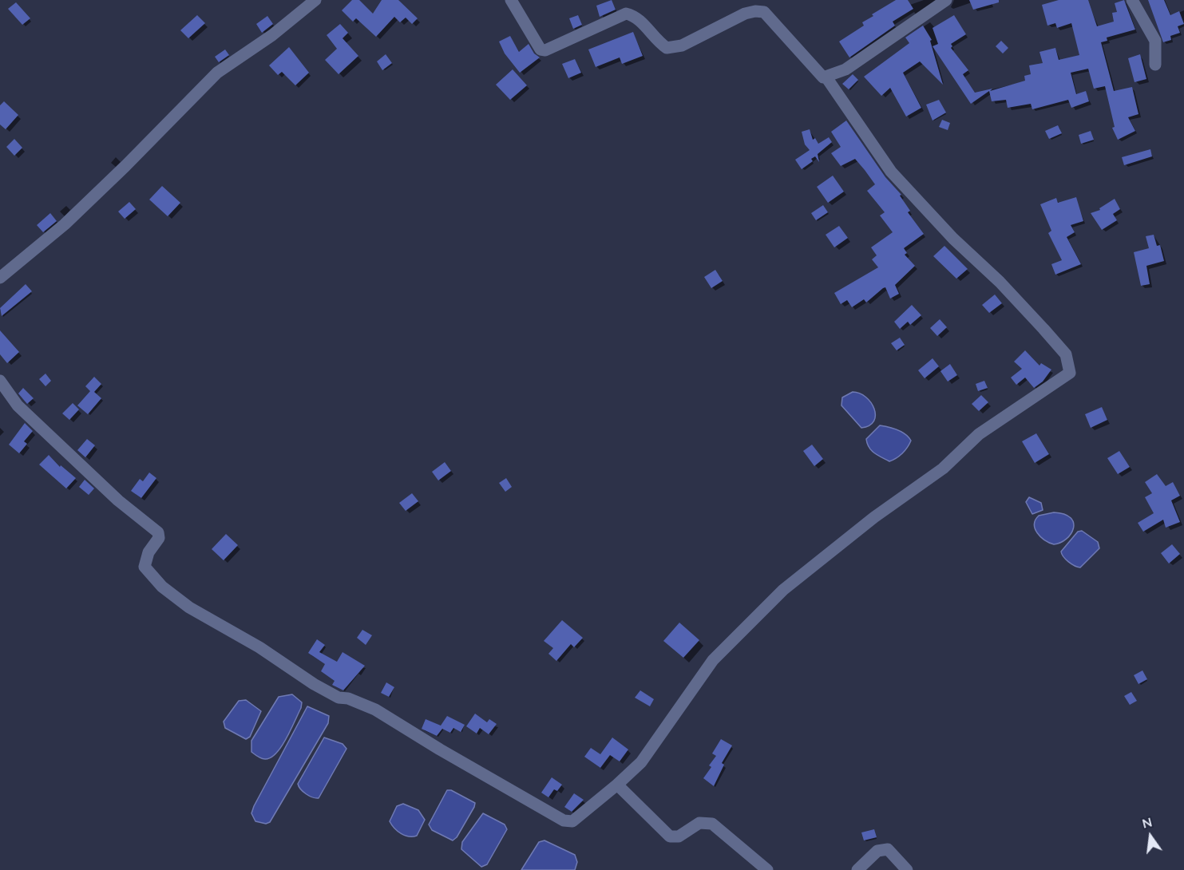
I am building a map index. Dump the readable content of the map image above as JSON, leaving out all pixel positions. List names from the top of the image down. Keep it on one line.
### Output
{"north":"top"}
